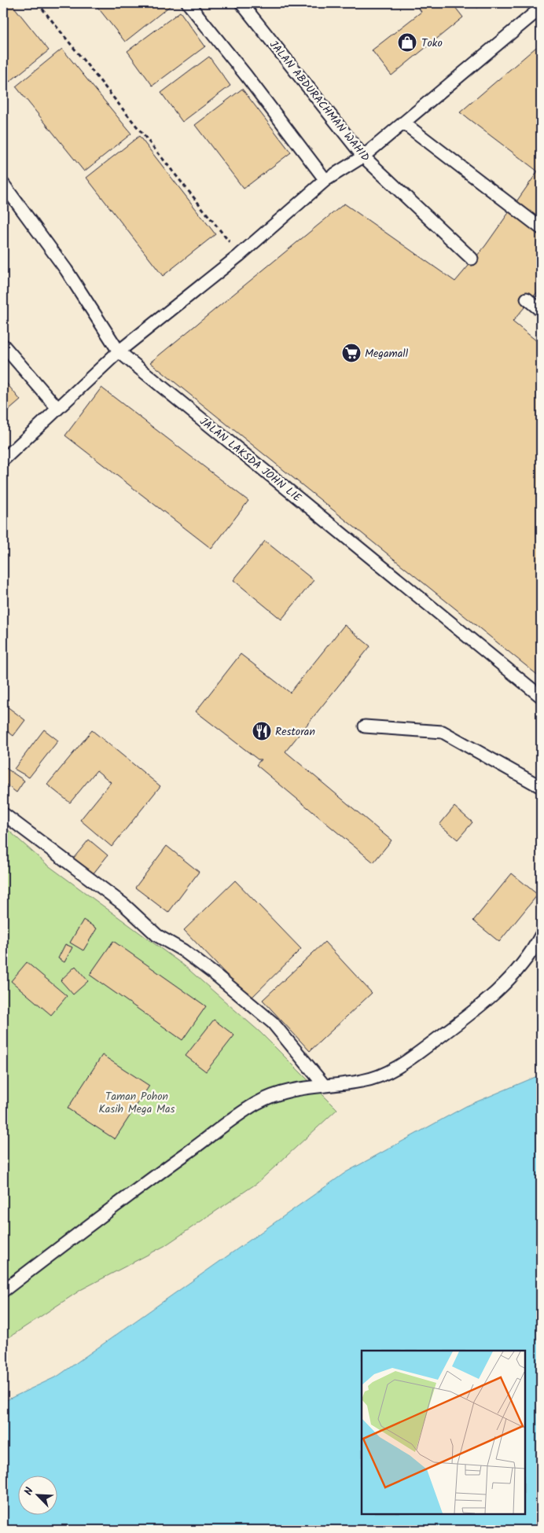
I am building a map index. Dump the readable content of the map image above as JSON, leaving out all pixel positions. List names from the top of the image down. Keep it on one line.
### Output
{"streets":{"lane":["JALAN ABDURACHMAN WAHID","JALAN LAKSDA JOHN LIE"]},"parks":["Taman Pohon Kasih Mega Mas"],"places":{"shop":["Toko"],"supermarket":["Megamall"],"restaurant":["Restoran"]},"north":"top left"}
